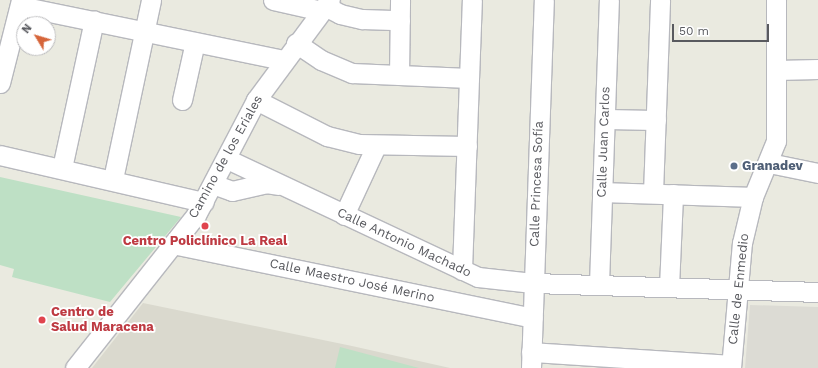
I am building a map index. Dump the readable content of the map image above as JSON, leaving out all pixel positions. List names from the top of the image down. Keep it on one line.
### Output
{"streets":{"street":["Calle Juan Carlos","Camino de los Eriales","Calle Princesa Sofía","Calle Antonio Machado","Calle Maestro José Merino","Calle de Enmedio"]},"crossings":[["Calle Juan Carlos","Calle Antonio Machado"],["Camino de los Eriales","Calle Antonio Machado"],["Camino de los Eriales","Calle Maestro José Merino"],["Calle Princesa Sofía","Calle Antonio Machado"],["Calle Princesa Sofía","Calle Maestro José Merino"],["Calle Antonio Machado","Calle de Enmedio"]],"places":["Granadev","Centro Policlínico La Real","Centro de Salud Maracena"],"scale_bar":"50 m","north":"top left"}
